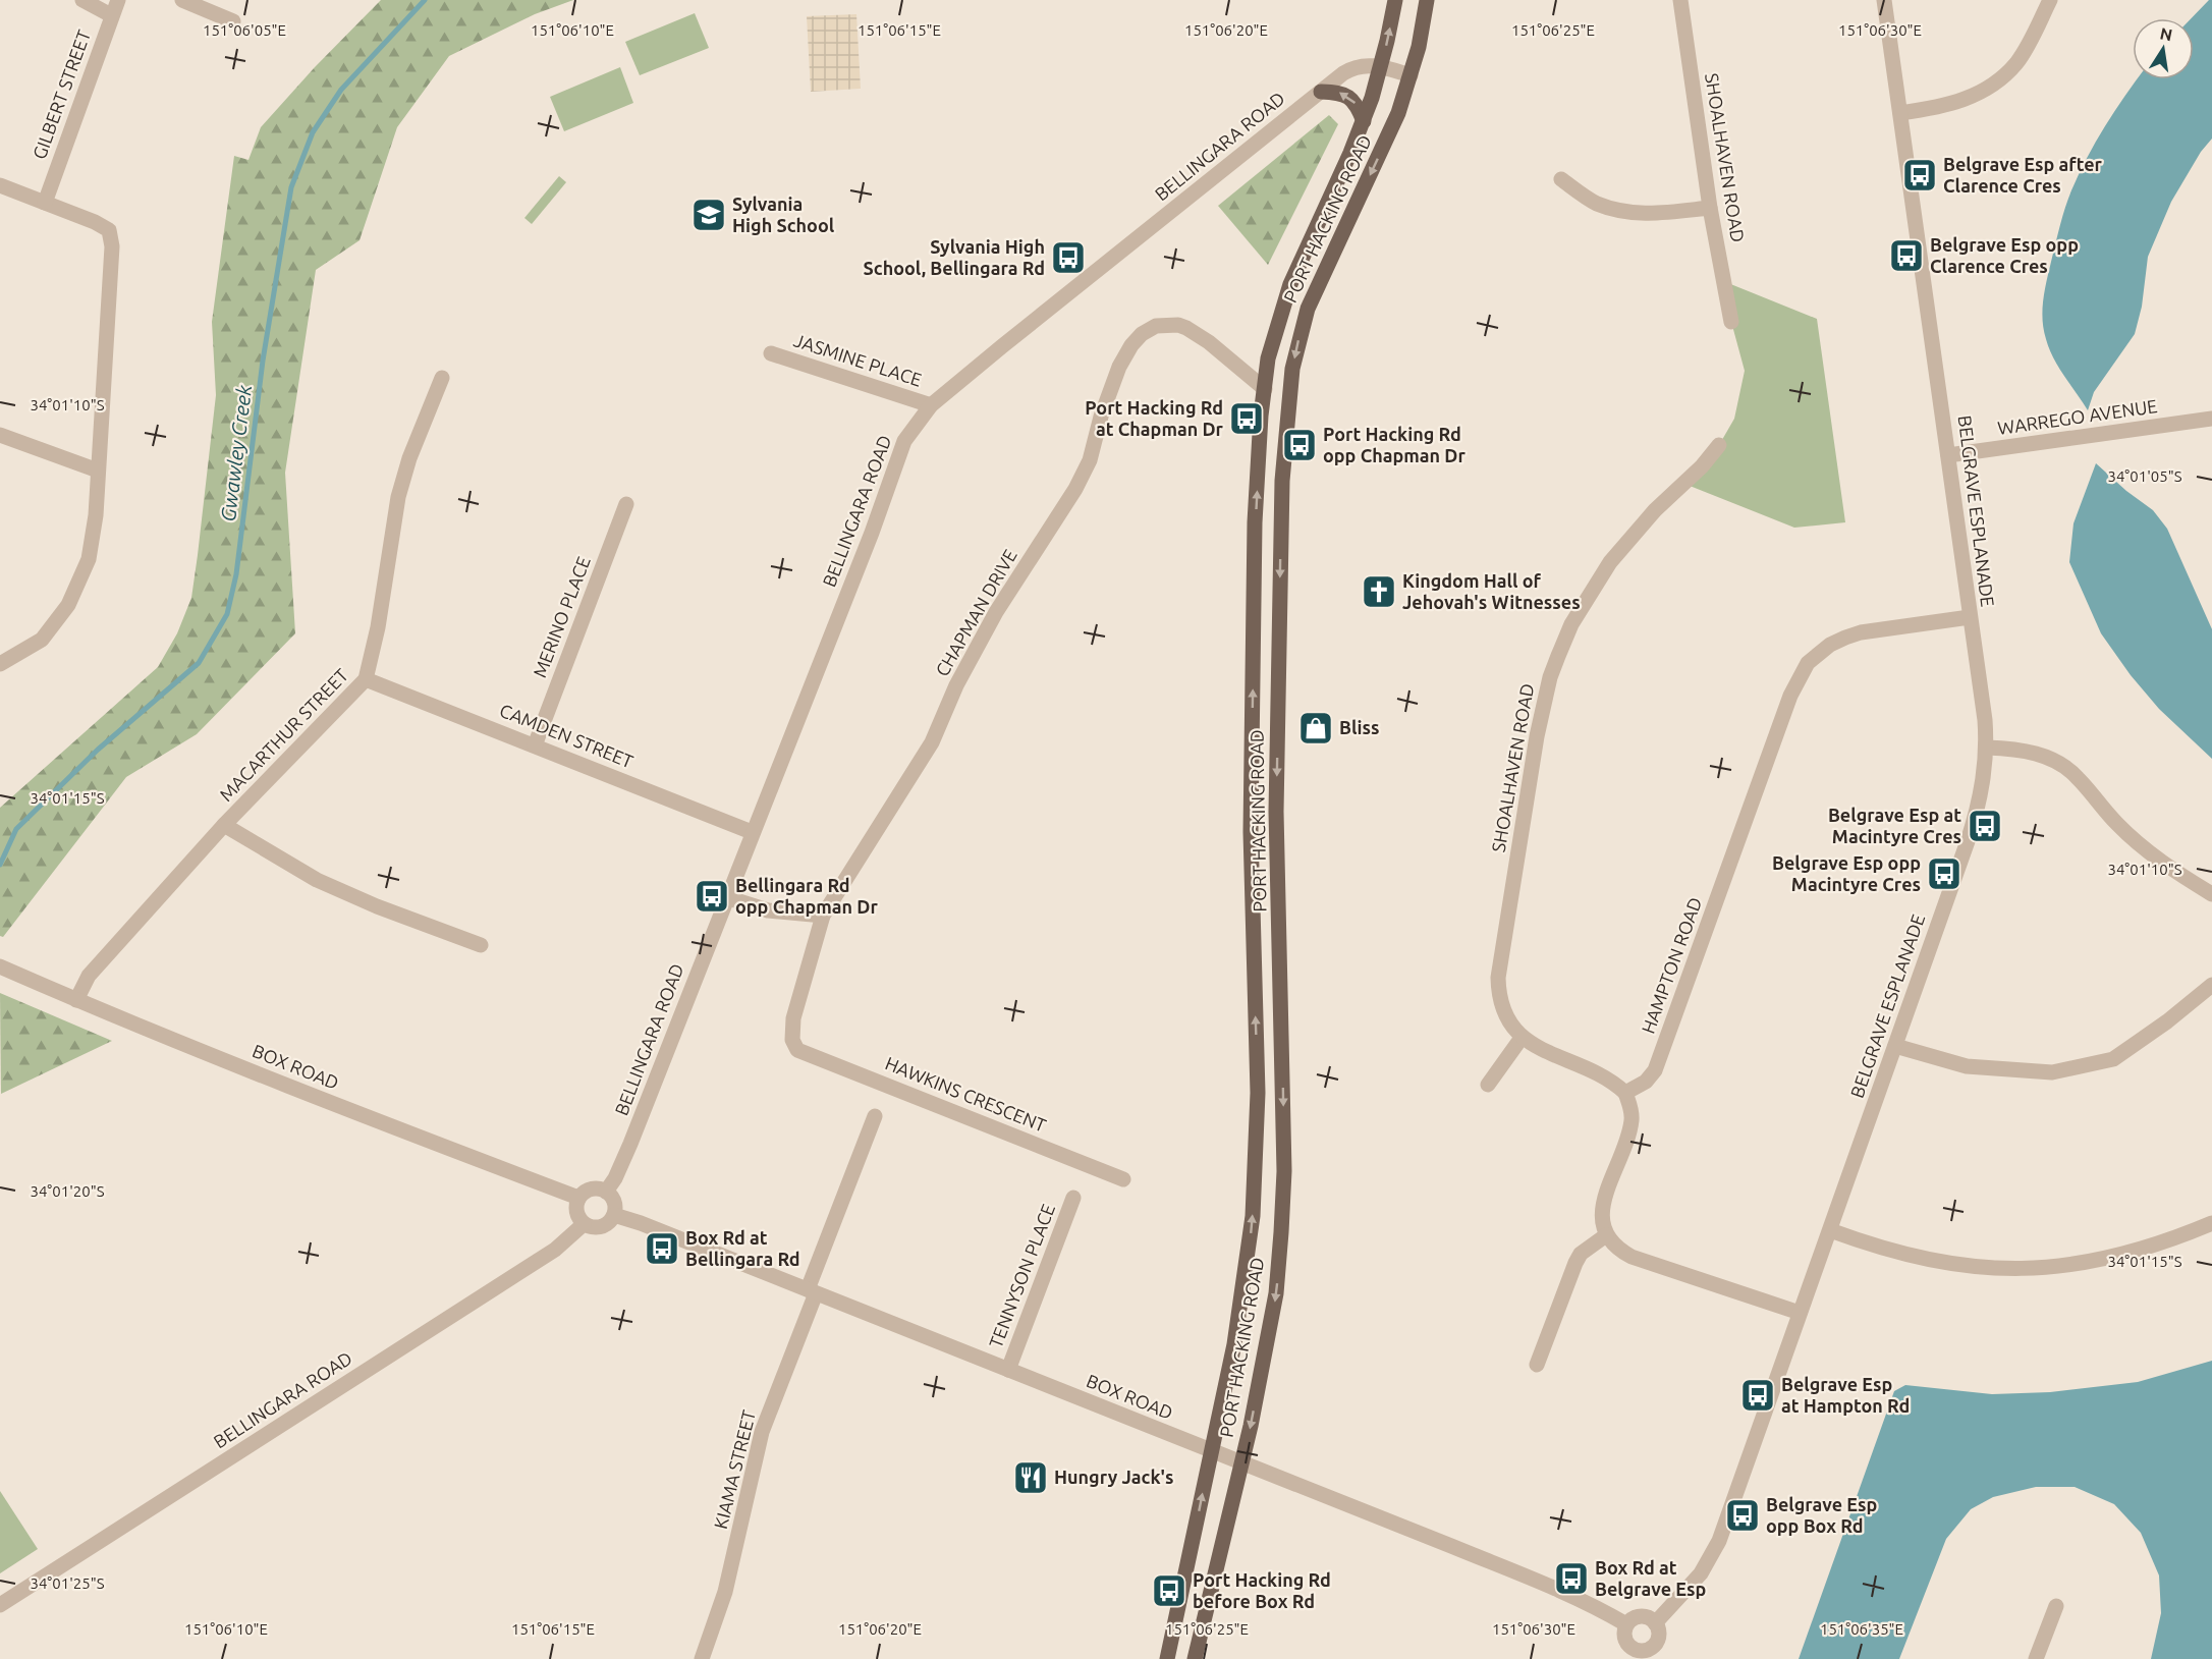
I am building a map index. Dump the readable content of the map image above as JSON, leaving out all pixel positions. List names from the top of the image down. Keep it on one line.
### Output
{"streets":{"main road":["PORT HACKING ROAD"],"street":["GILBERT STREET","BELLINGARA ROAD","SHOALHAVEN ROAD","JASMINE PLACE","WARREGO AVENUE","BELGRAVE ESPLANADE","CHAPMAN DRIVE","MERINO PLACE","MACARTHUR STREET","CAMDEN STREET","HAMPTON ROAD","BOX ROAD","HAWKINS CRESCENT","TENNYSON PLACE","KIAMA STREET"]},"crossings":[["BELLINGARA ROAD","PORT HACKING ROAD"],["BELLINGARA ROAD","JASMINE PLACE"],["BELLINGARA ROAD","CAMDEN STREET"],["BELLINGARA ROAD","BOX ROAD"],["SHOALHAVEN ROAD","HAMPTON ROAD"],["PORT HACKING ROAD","CHAPMAN DRIVE"],["PORT HACKING ROAD","BOX ROAD"],["WARREGO AVENUE","BELGRAVE ESPLANADE"],["BELGRAVE ESPLANADE","HAMPTON ROAD"],["BELGRAVE ESPLANADE","BOX ROAD"],["CHAPMAN DRIVE","HAWKINS CRESCENT"],["MERINO PLACE","CAMDEN STREET"],["MACARTHUR STREET","CAMDEN STREET"],["MACARTHUR STREET","BOX ROAD"],["BOX ROAD","TENNYSON PLACE"],["BOX ROAD","KIAMA STREET"]],"water":["Gwawley Creek"],"places":{"bus stop":["Belgrave Esp after Clarence Cres","Belgrave Esp opp Clarence Cres","Sylvania High School, Bellingara Rd","Port Hacking Rd at Chapman Dr","Port Hacking Rd opp Chapman Dr","Belgrave Esp at Macintyre Cres","Belgrave Esp opp Macintyre Cres","Bellingara Rd opp Chapman Dr","Box Rd at Bellingara Rd","Belgrave Esp at Hampton Rd","Belgrave Esp opp Box Rd","Box Rd at Belgrave Esp","Port Hacking Rd before Box Rd"],"school or university":["Sylvania High School"],"church":["Kingdom Hall of Jehovah's Witnesses"],"shop":["Bliss"],"restaurant":["Hungry Jack's"]},"north":"top","coordinates":["151°06'05\"E","151°06'10\"E","151°06'15\"E","151°06'20\"E","151°06'25\"E","151°06'30\"E","34°01'10\"S","34°01'05\"S","34°01'15\"S","34°01'20\"S","34°01'25\"S","151°06'35\"E"]}
